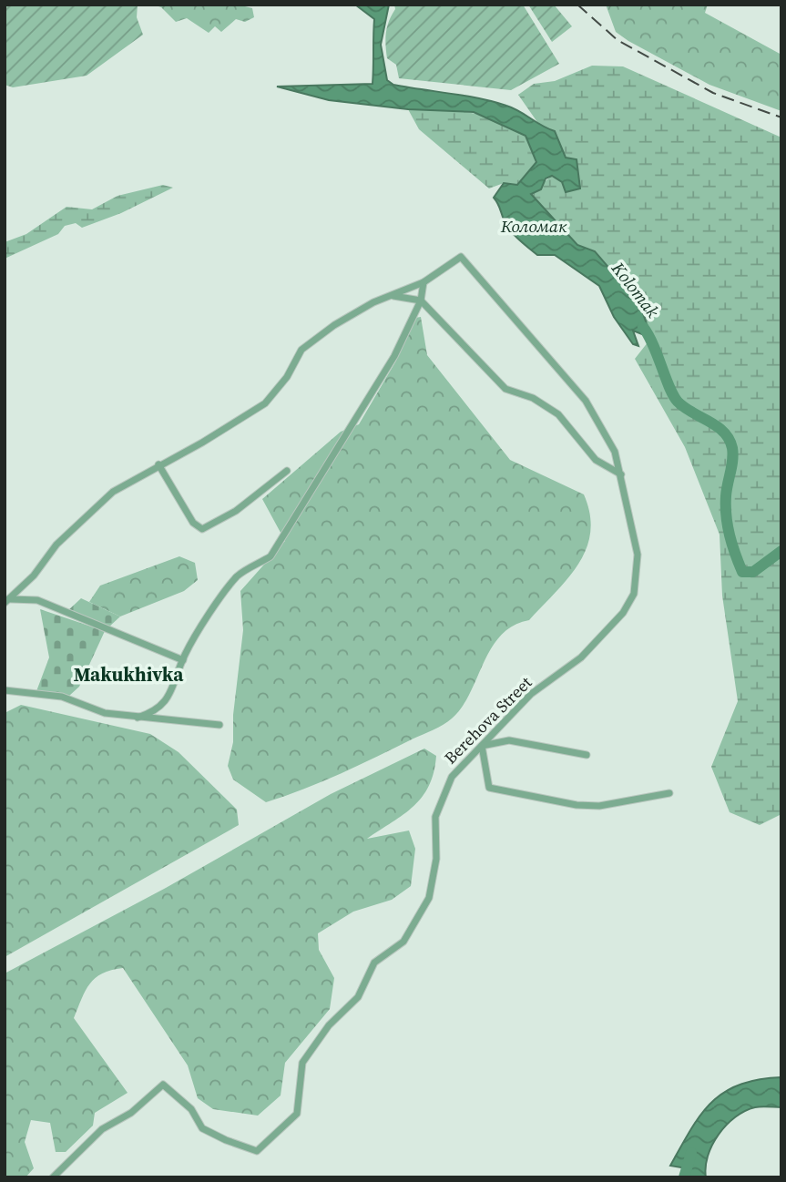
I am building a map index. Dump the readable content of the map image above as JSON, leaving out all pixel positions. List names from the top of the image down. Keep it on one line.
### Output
{"streets":{"street":["Berehova Street"]},"districts":["Makukhivka"],"water":["Коломак","Kolomak"]}
